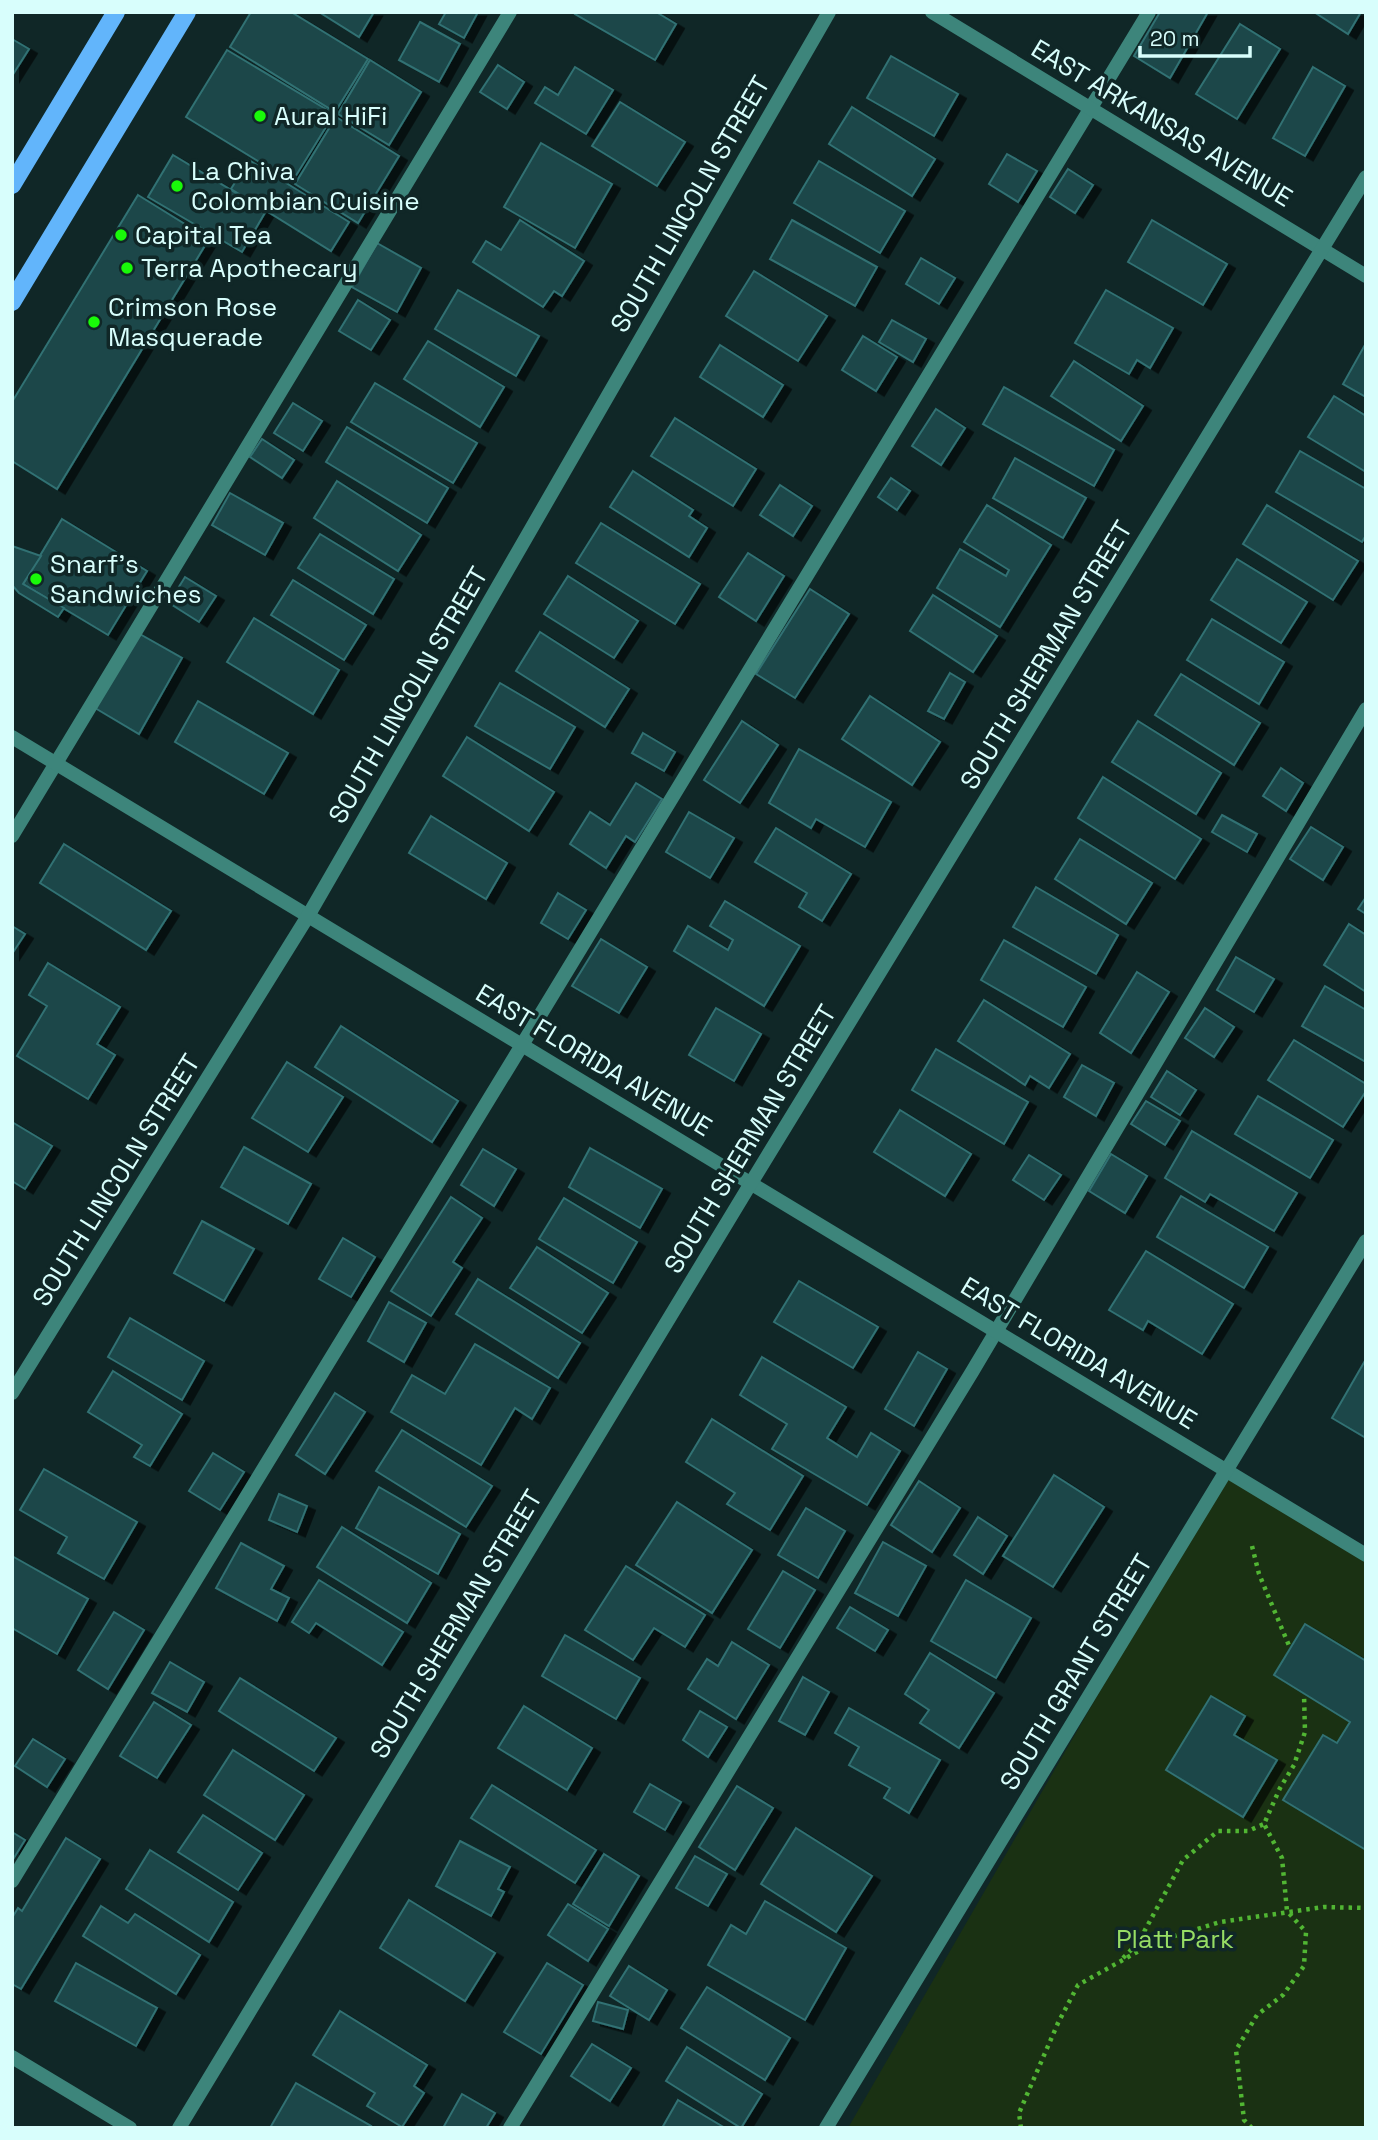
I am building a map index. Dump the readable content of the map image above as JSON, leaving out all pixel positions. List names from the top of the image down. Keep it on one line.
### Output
{"streets":{"street":["EAST ARKANSAS AVENUE","SOUTH LINCOLN STREET","SOUTH SHERMAN STREET","EAST FLORIDA AVENUE","SOUTH GRANT STREET"]},"crossings":[["EAST ARKANSAS AVENUE","SOUTH SHERMAN STREET"],["SOUTH LINCOLN STREET","EAST FLORIDA AVENUE"],["SOUTH SHERMAN STREET","EAST FLORIDA AVENUE"],["EAST FLORIDA AVENUE","SOUTH GRANT STREET"]],"parks":["Platt Park"],"places":["Aural HiFi","La Chiva Colombian Cuisine","Capital Tea","Terra Apothecary","Crimson Rose Masquerade","Snarf's Sandwiches"],"scale_bar":"20 m"}
